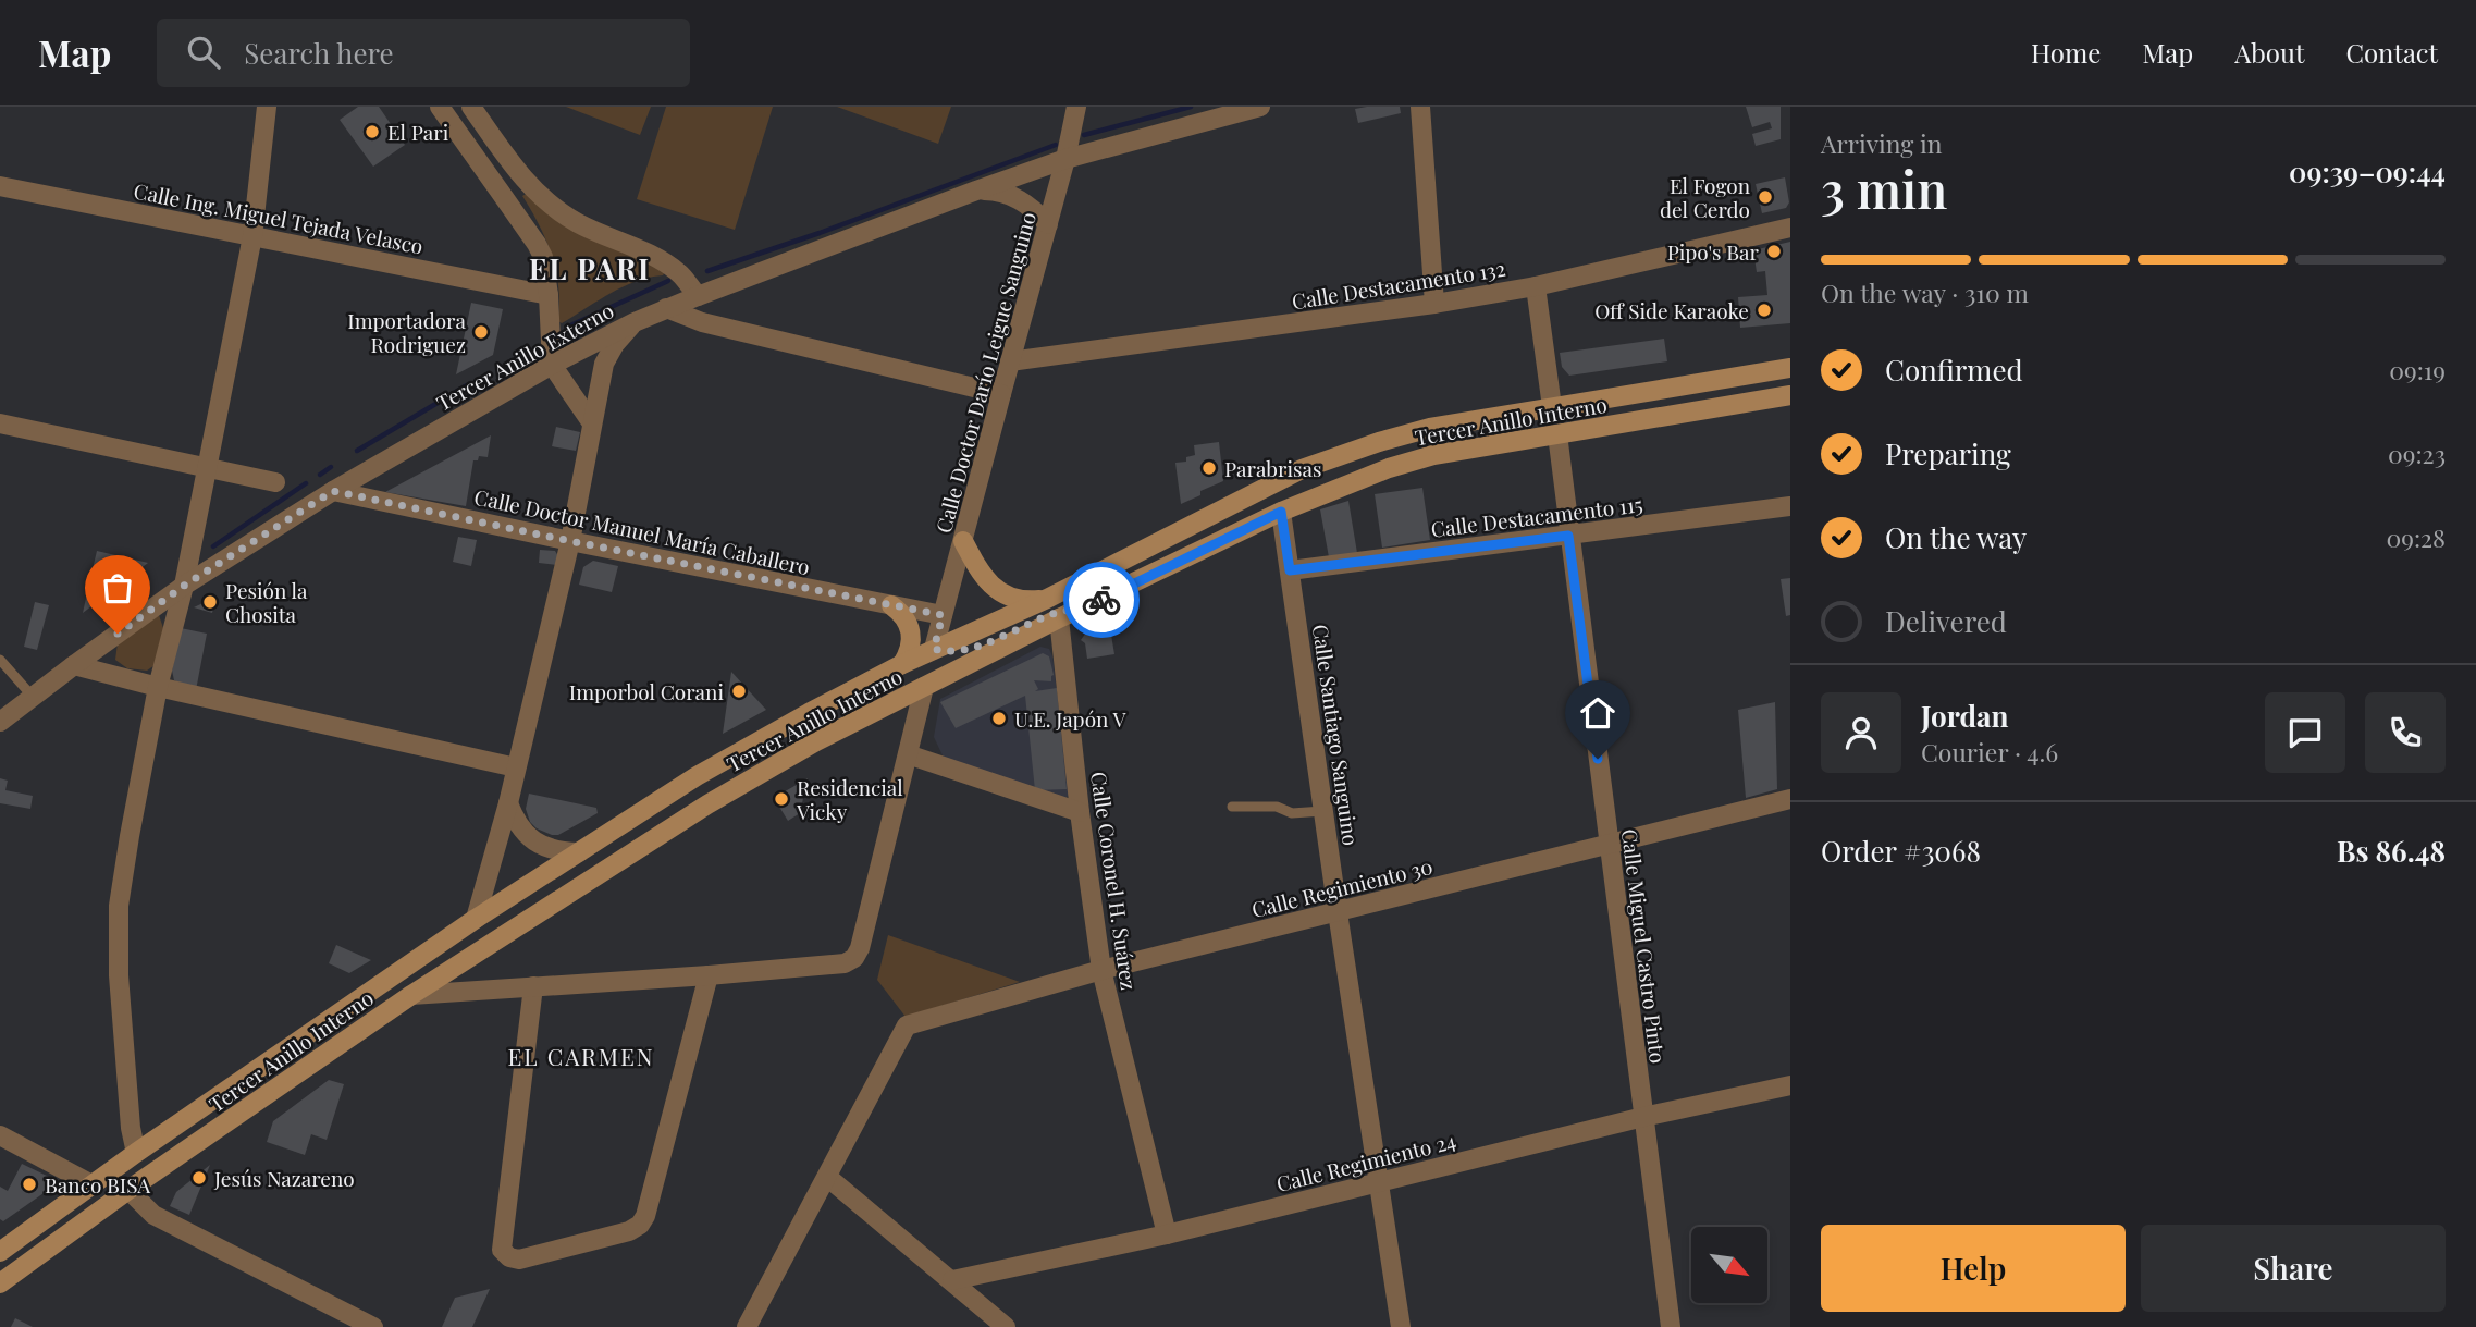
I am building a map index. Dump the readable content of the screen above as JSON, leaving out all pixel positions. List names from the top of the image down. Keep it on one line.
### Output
{"streets":{"main road":["Tercer Anillo Interno"],"street":["Calle Ing. Miguel Tejada Velasco","Calle Destacamento 132","Tercer Anillo Externo","Calle Doctor Darío Leigue Sanguino","Calle Destacamento 115","Calle Doctor Manuel María Caballero","Calle Santiago Sanguino","Calle Coronel H. Suárez","Calle Regimiento 30","Calle Miguel Castro Pinto","Calle Regimiento 24"]},"crossings":[["Calle Destacamento 132","Calle Doctor Darío Leigue Sanguino"],["Tercer Anillo Externo","Calle Doctor Darío Leigue Sanguino"],["Tercer Anillo Externo","Calle Doctor Manuel María Caballero"],["Calle Doctor Darío Leigue Sanguino","Tercer Anillo Interno"],["Calle Doctor Darío Leigue Sanguino","Calle Doctor Manuel María Caballero"],["Tercer Anillo Interno","Calle Santiago Sanguino"],["Tercer Anillo Interno","Calle Coronel H. Suárez"],["Tercer Anillo Interno","Calle Miguel Castro Pinto"],["Calle Destacamento 115","Calle Santiago Sanguino"],["Calle Destacamento 115","Calle Miguel Castro Pinto"],["Calle Santiago Sanguino","Calle Regimiento 30"],["Calle Santiago Sanguino","Calle Regimiento 24"],["Calle Coronel H. Suárez","Calle Regimiento 30"],["Calle Coronel H. Suárez","Calle Regimiento 24"],["Calle Regimiento 30","Calle Miguel Castro Pinto"],["Calle Miguel Castro Pinto","Calle Regimiento 24"]],"districts":["EL PARI","EL CARMEN"],"places":["El Pari","El Fogon del Cerdo","Pipo's Bar","Off Side Karaoke","Importadora Rodriguez","Parabrisas","Pesión la Chosita","Imporbol Corani","U.E. Japón V","Residencial Vicky","Jesús Nazareno","Banco BISA"],"north":"bottom right","page":{"header":"Map","search":"Search here","nav":["Home","Map","About","Contact"],"heading":["3 min","Arriving in","09:39–09:44"],"panel":["Jordan","Courier · 4.6","Order #3068","Bs 86.48"],"bar":"On the way · 310 m","list":[["Confirmed","09:19"],["Preparing","09:23"],["On the way","09:28"],"Delivered"],"buttons":["Help","Share"]}}
